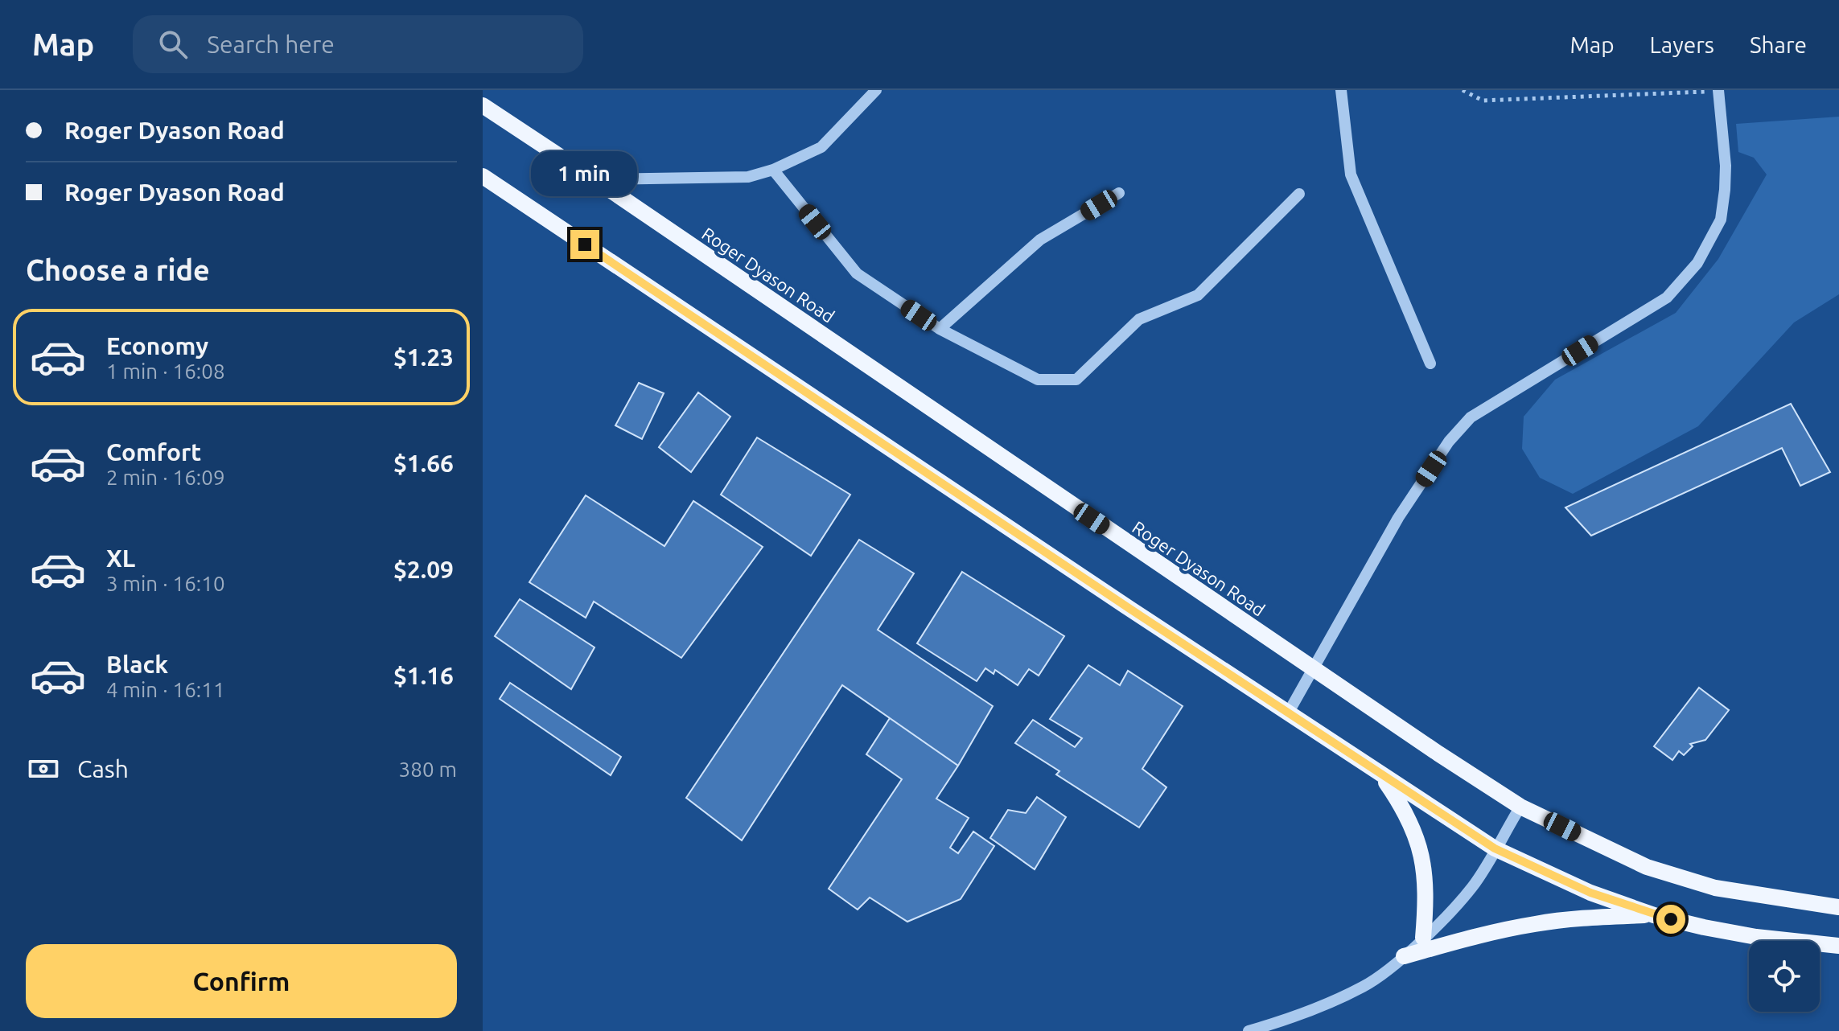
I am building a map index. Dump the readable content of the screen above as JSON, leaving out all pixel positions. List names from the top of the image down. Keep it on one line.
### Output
{"streets":{"main road":["Roger Dyason Road"]},"page":{"header":"Map","search":"Search here","nav":["Map","Layers","Share"],"banner":["Roger Dyason Road","Roger Dyason Road"],"bubble":"1 min","heading":"Choose a ride","list":[{"name":"Economy","note":"1 min · 16:08","value":"$1.23"},{"name":"Comfort","note":"2 min · 16:09","value":"$1.66"},{"name":"XL","note":"3 min · 16:10","value":"$2.09"},{"name":"Black","note":"4 min · 16:11","value":"$1.16"}],"pay":["Cash","380 m"],"buttons":"Confirm"}}
